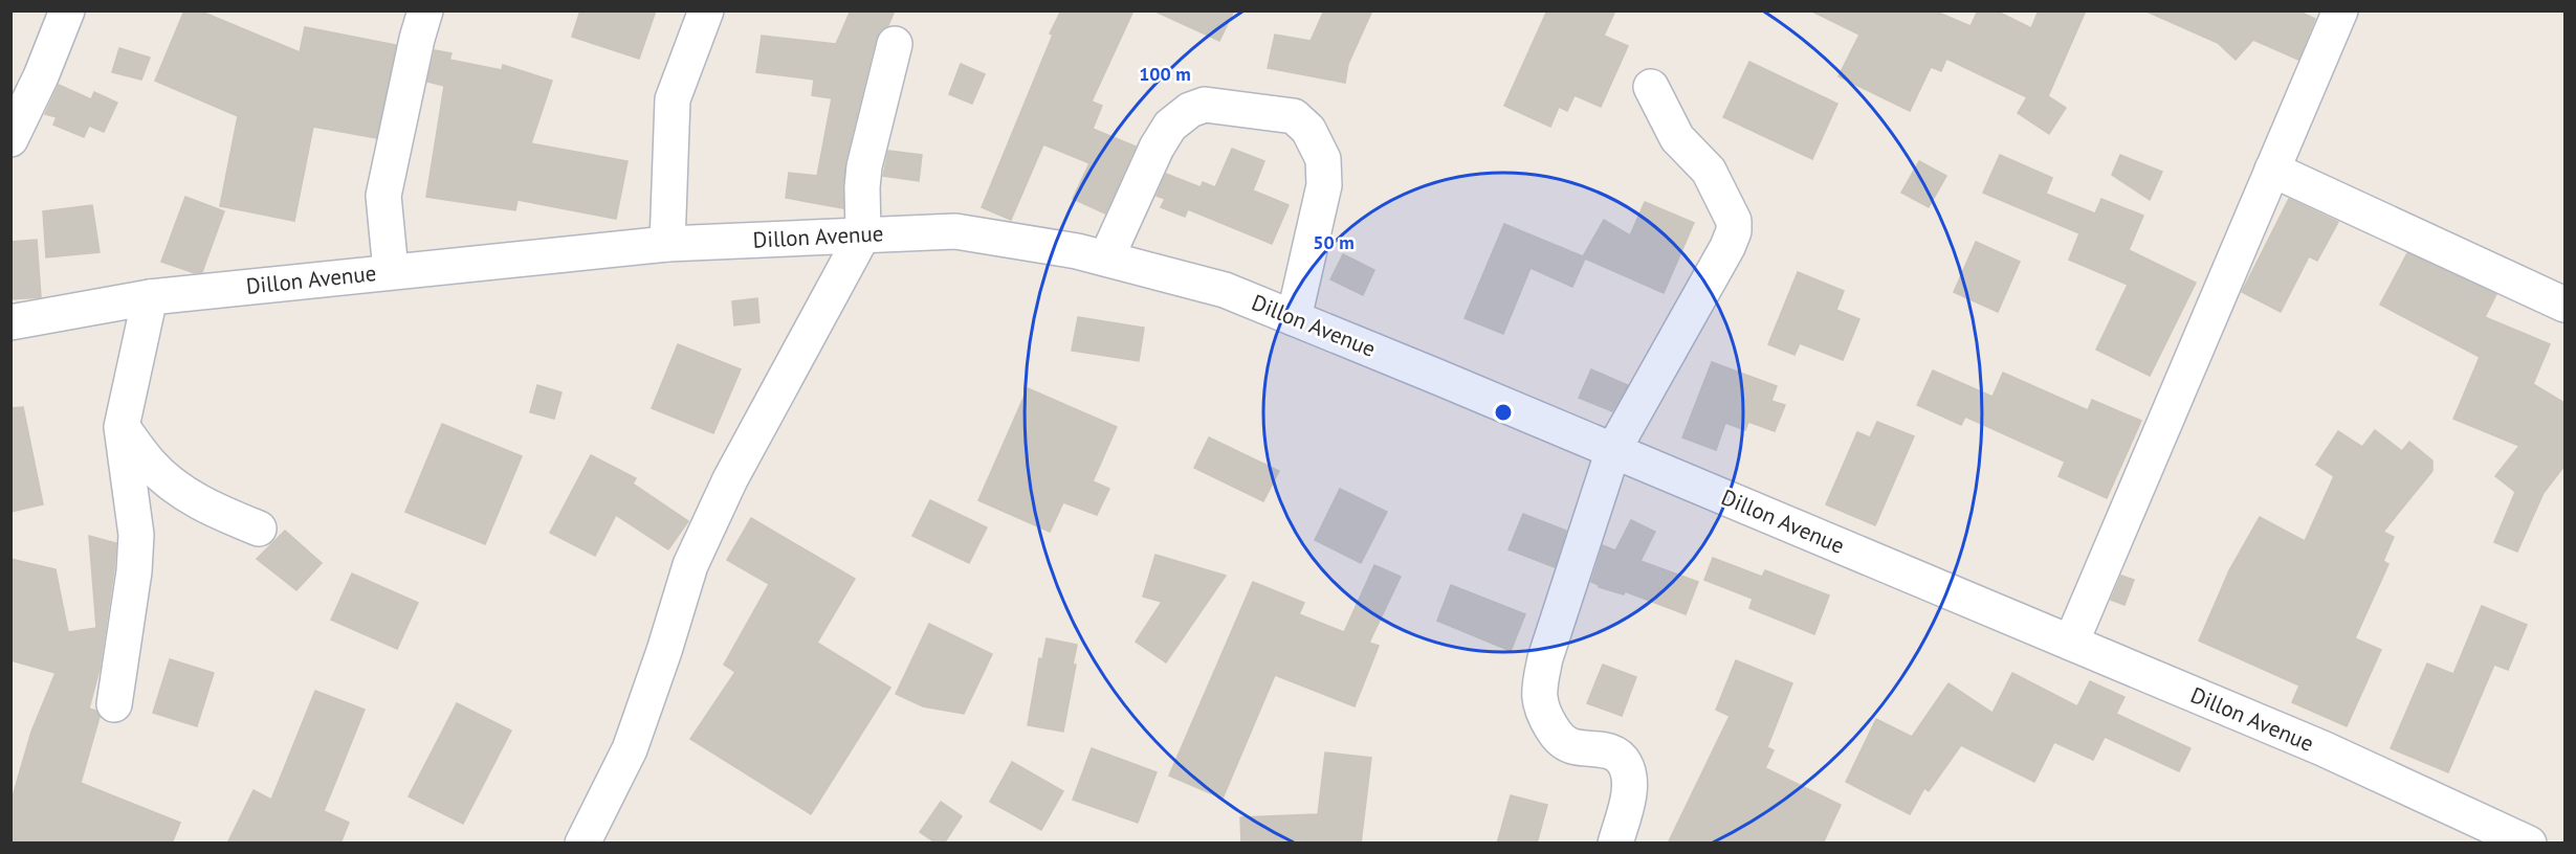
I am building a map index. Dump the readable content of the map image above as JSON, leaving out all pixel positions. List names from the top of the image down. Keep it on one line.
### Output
{"streets":{"street":["Dillon Avenue"]},"rings":["100 m","50 m"]}
